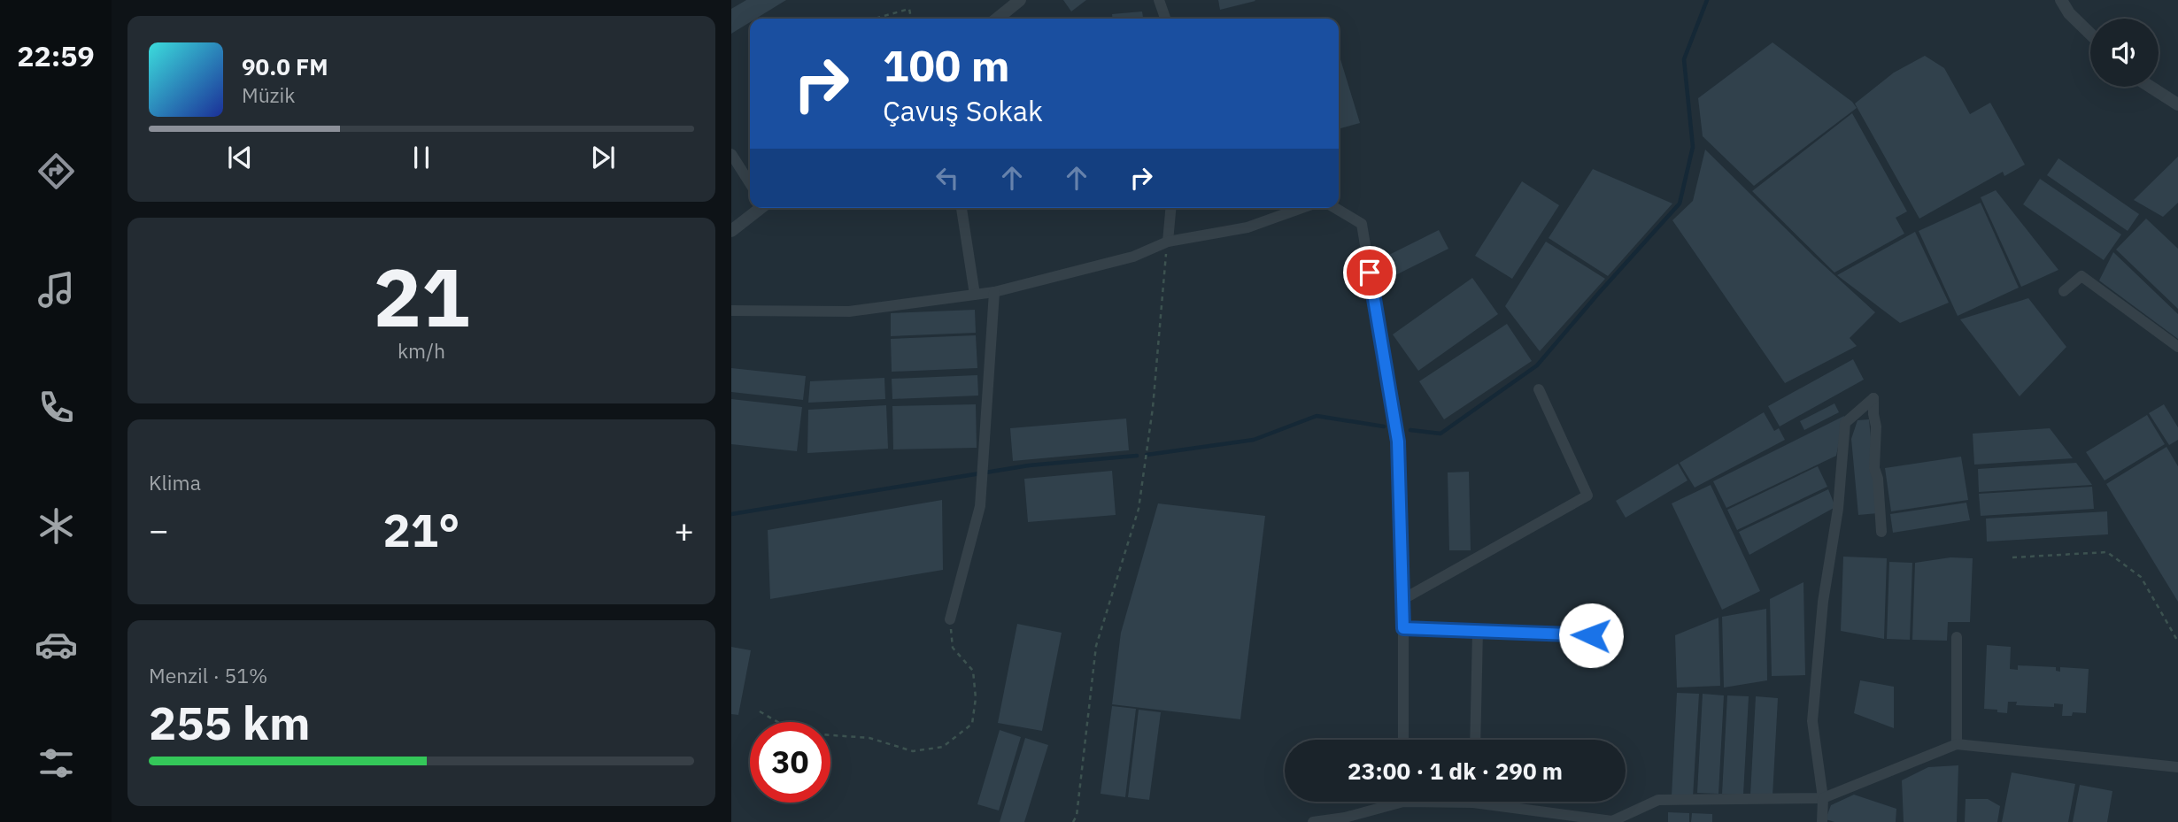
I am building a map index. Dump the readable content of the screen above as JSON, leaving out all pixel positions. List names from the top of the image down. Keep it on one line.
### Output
{"page":{"tabs":"22:59","turn":["100 m","Çavuş Sokak"],"song":["90.0 FM","Müzik"],"tile":[["21","km/h"],"Klima",["Menzil · 51%","255 km"]],"heat":["−","21°","+"],"limit":"30","trip":"23:00 · 1 dk · 290 m"}}
